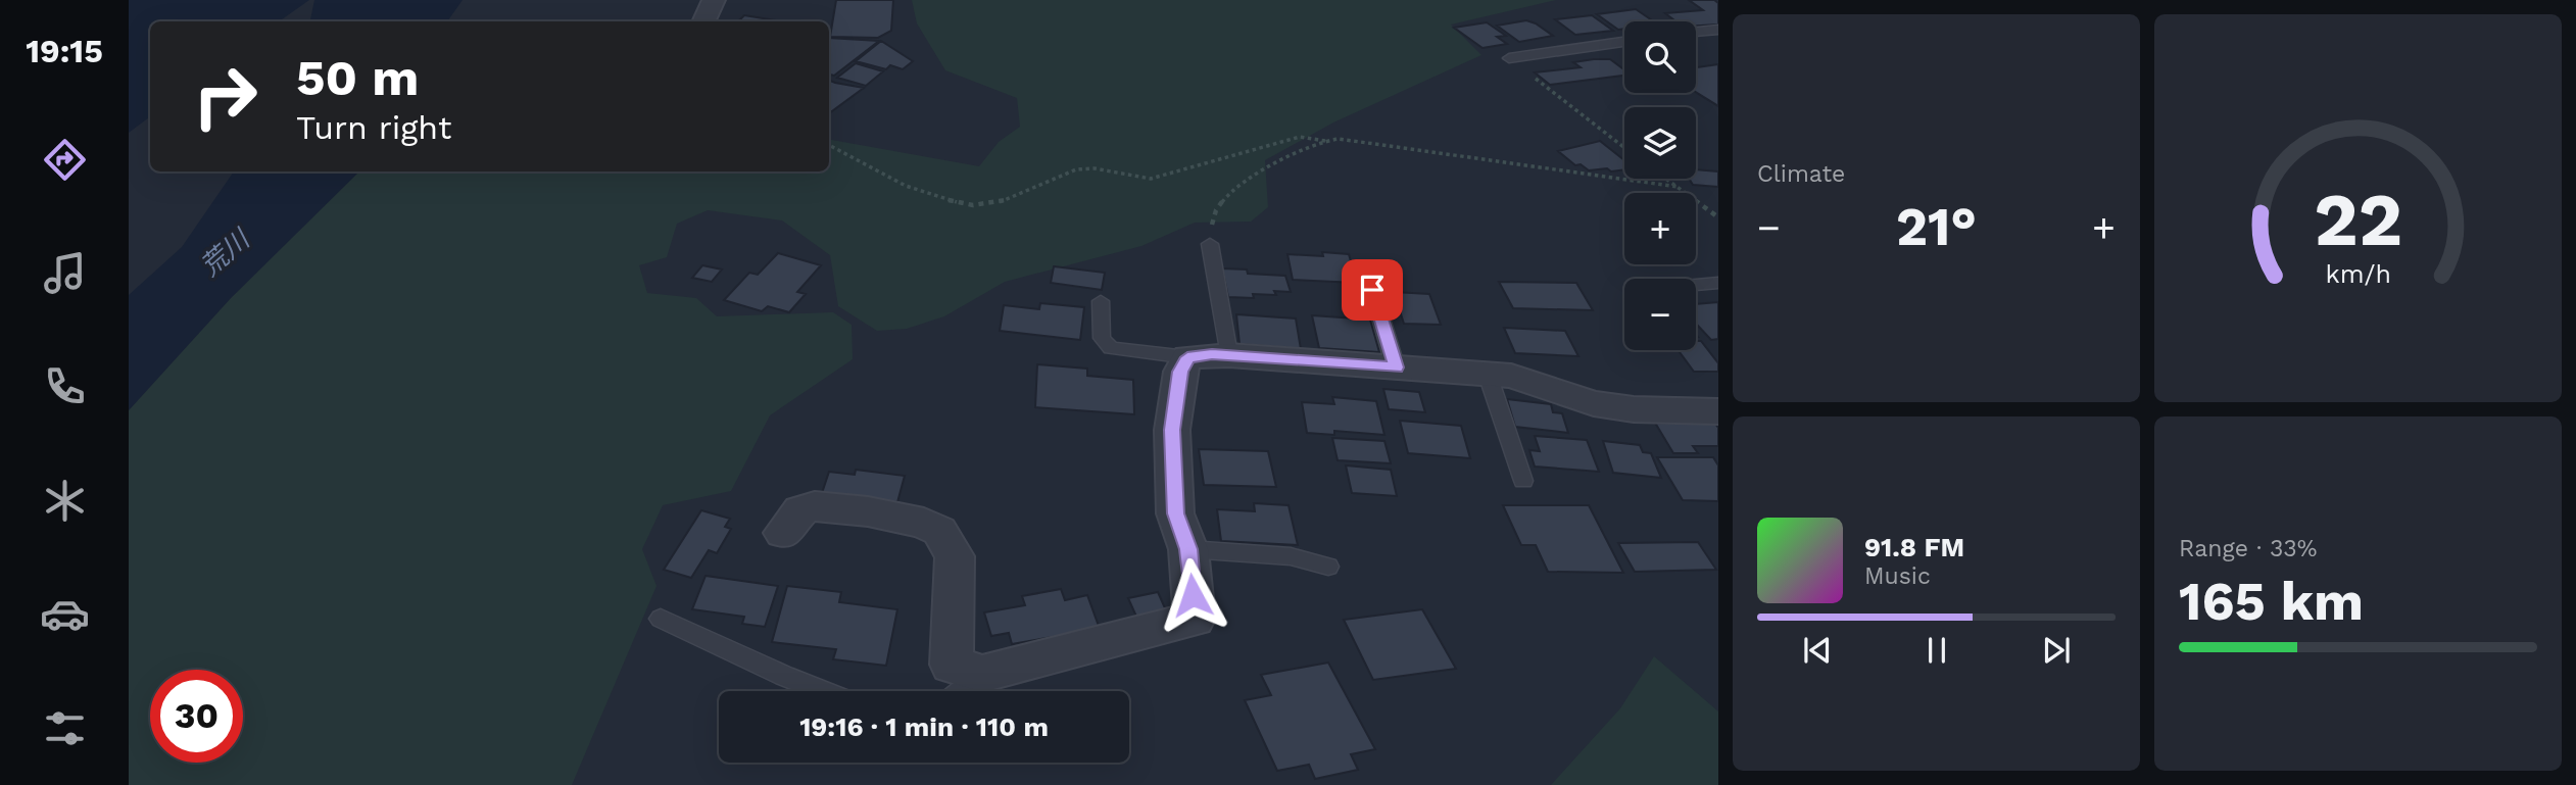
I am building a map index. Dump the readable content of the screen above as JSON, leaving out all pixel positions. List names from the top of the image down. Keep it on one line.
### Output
{"water":["荒川"],"page":{"tabs":"19:15","tile":["Climate",["Range · 33%","165 km"]],"map_buttons":["+","−"],"turn":["50 m","Turn right"],"heat":["−","21°","+"],"song":["91.8 FM","Music"],"limit":"30","trip":"19:16 · 1 min · 110 m","gauge":["22","km/h"]}}
